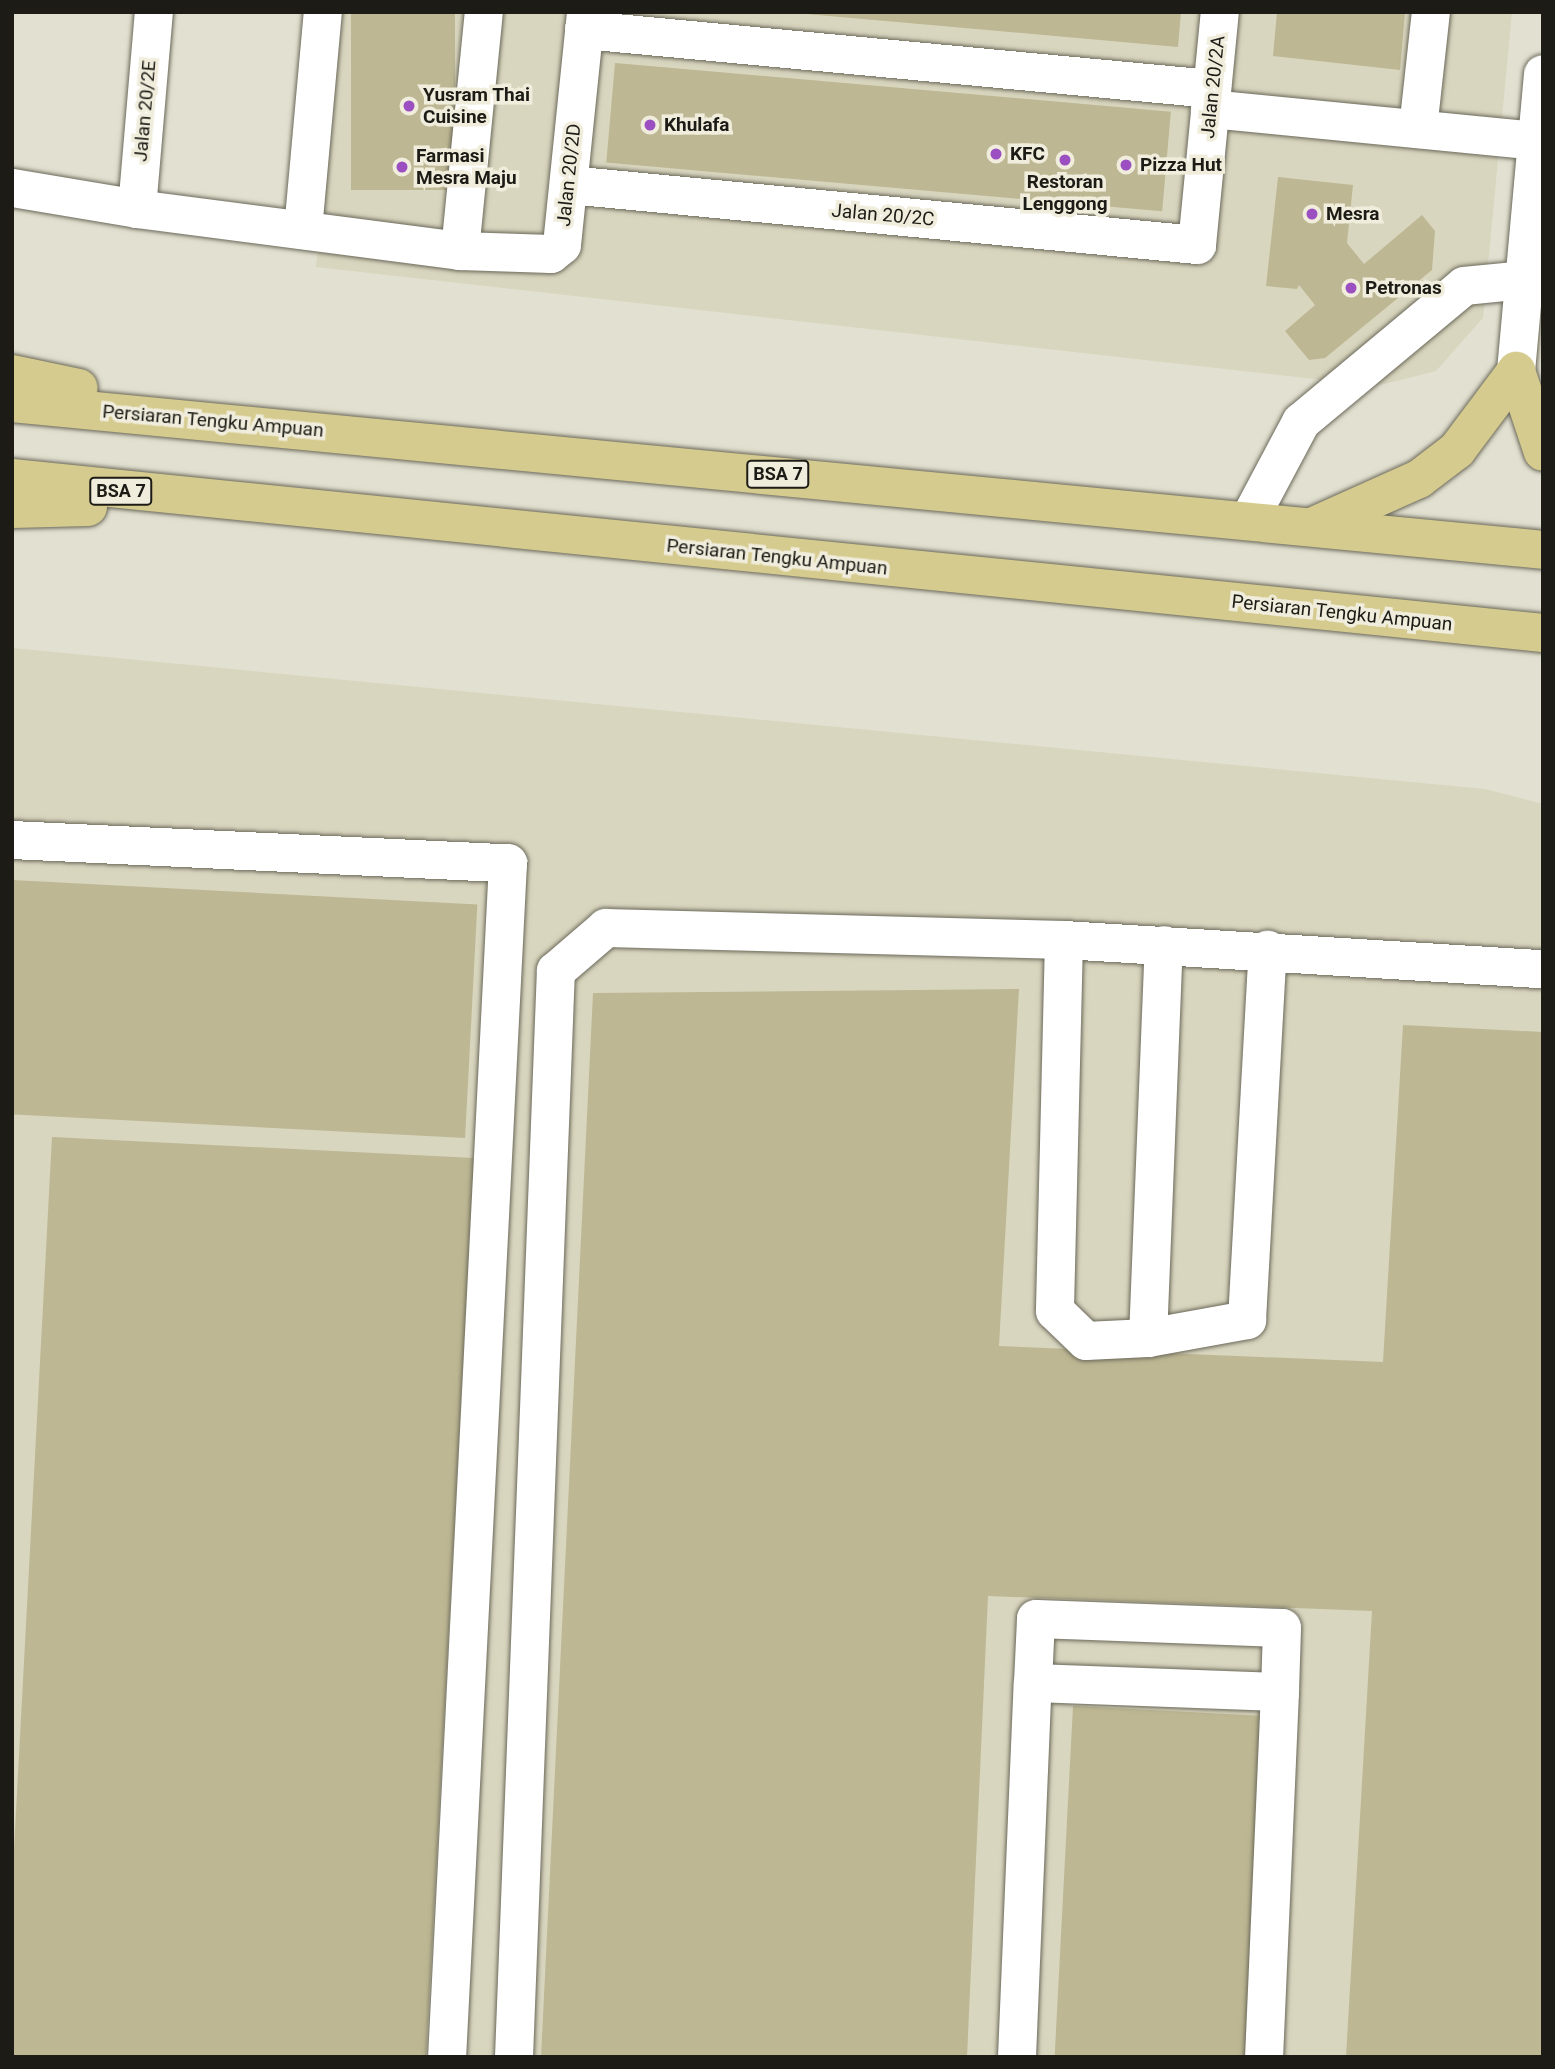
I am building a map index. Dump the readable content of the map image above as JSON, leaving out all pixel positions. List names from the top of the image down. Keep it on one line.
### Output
{"streets":{"main road":["Persiaran Tengku Ampuan","BSA 7"],"street":["Jalan 20/2A","Jalan 20/2E","Jalan 20/2D","Jalan 20/2C"]},"crossings":[["Jalan 20/2A","Jalan 20/2C"],["Jalan 20/2D","Jalan 20/2C"]],"places":["Yusram Thai Cuisine","Khulafa","KFC","Restoran Lenggong","Pizza Hut","Farmasi Mesra Maju","Mesra","Petronas"]}
